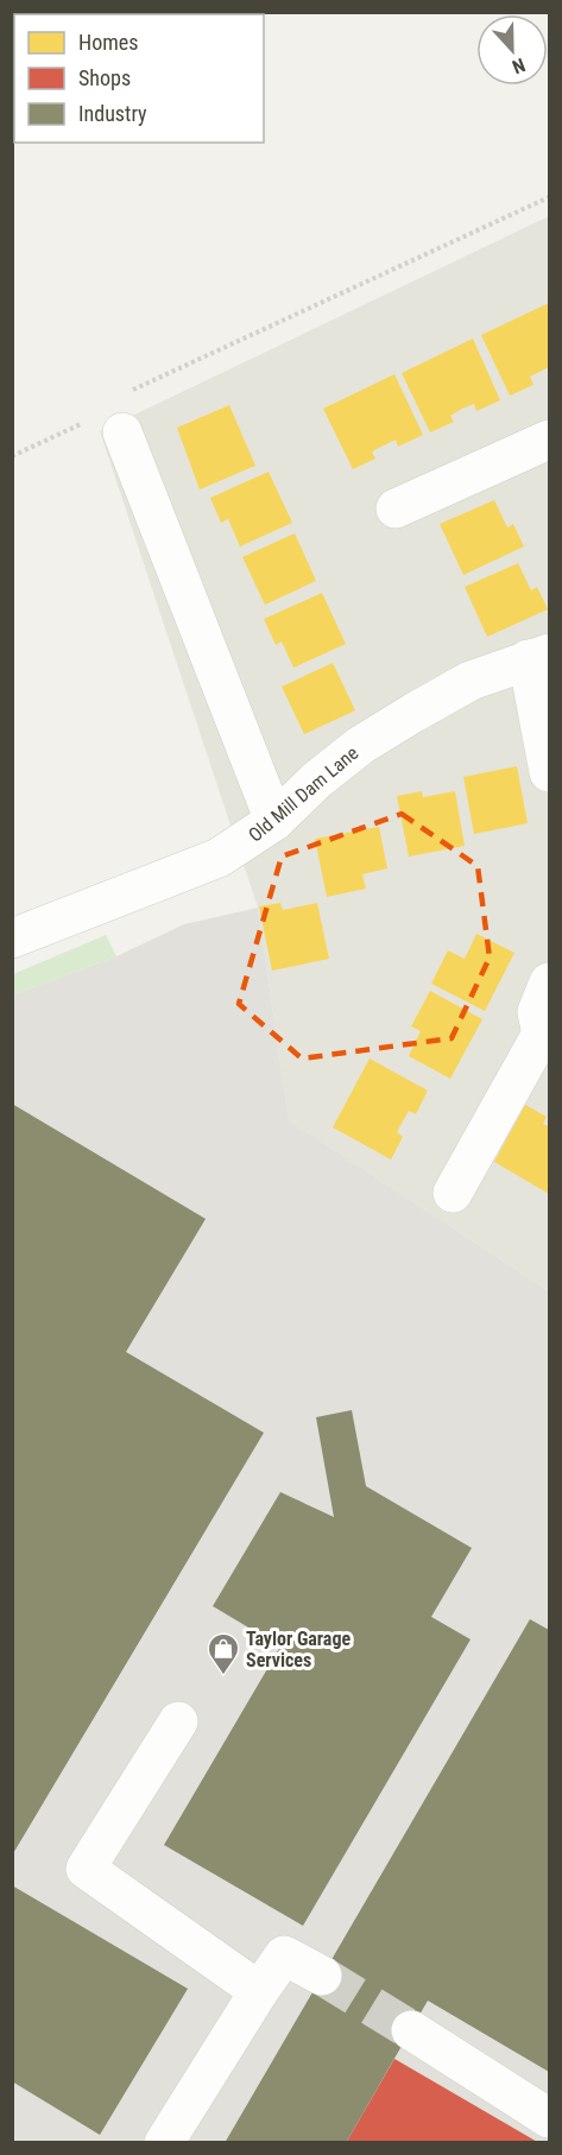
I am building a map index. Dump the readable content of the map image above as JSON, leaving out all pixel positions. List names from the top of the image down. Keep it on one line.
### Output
{"streets":{"street":["Old Mill Dam Lane"]},"places":{"shop":["Taylor Garage Services"]},"legend":["Homes","Shops","Industry"],"north":"bottom"}
